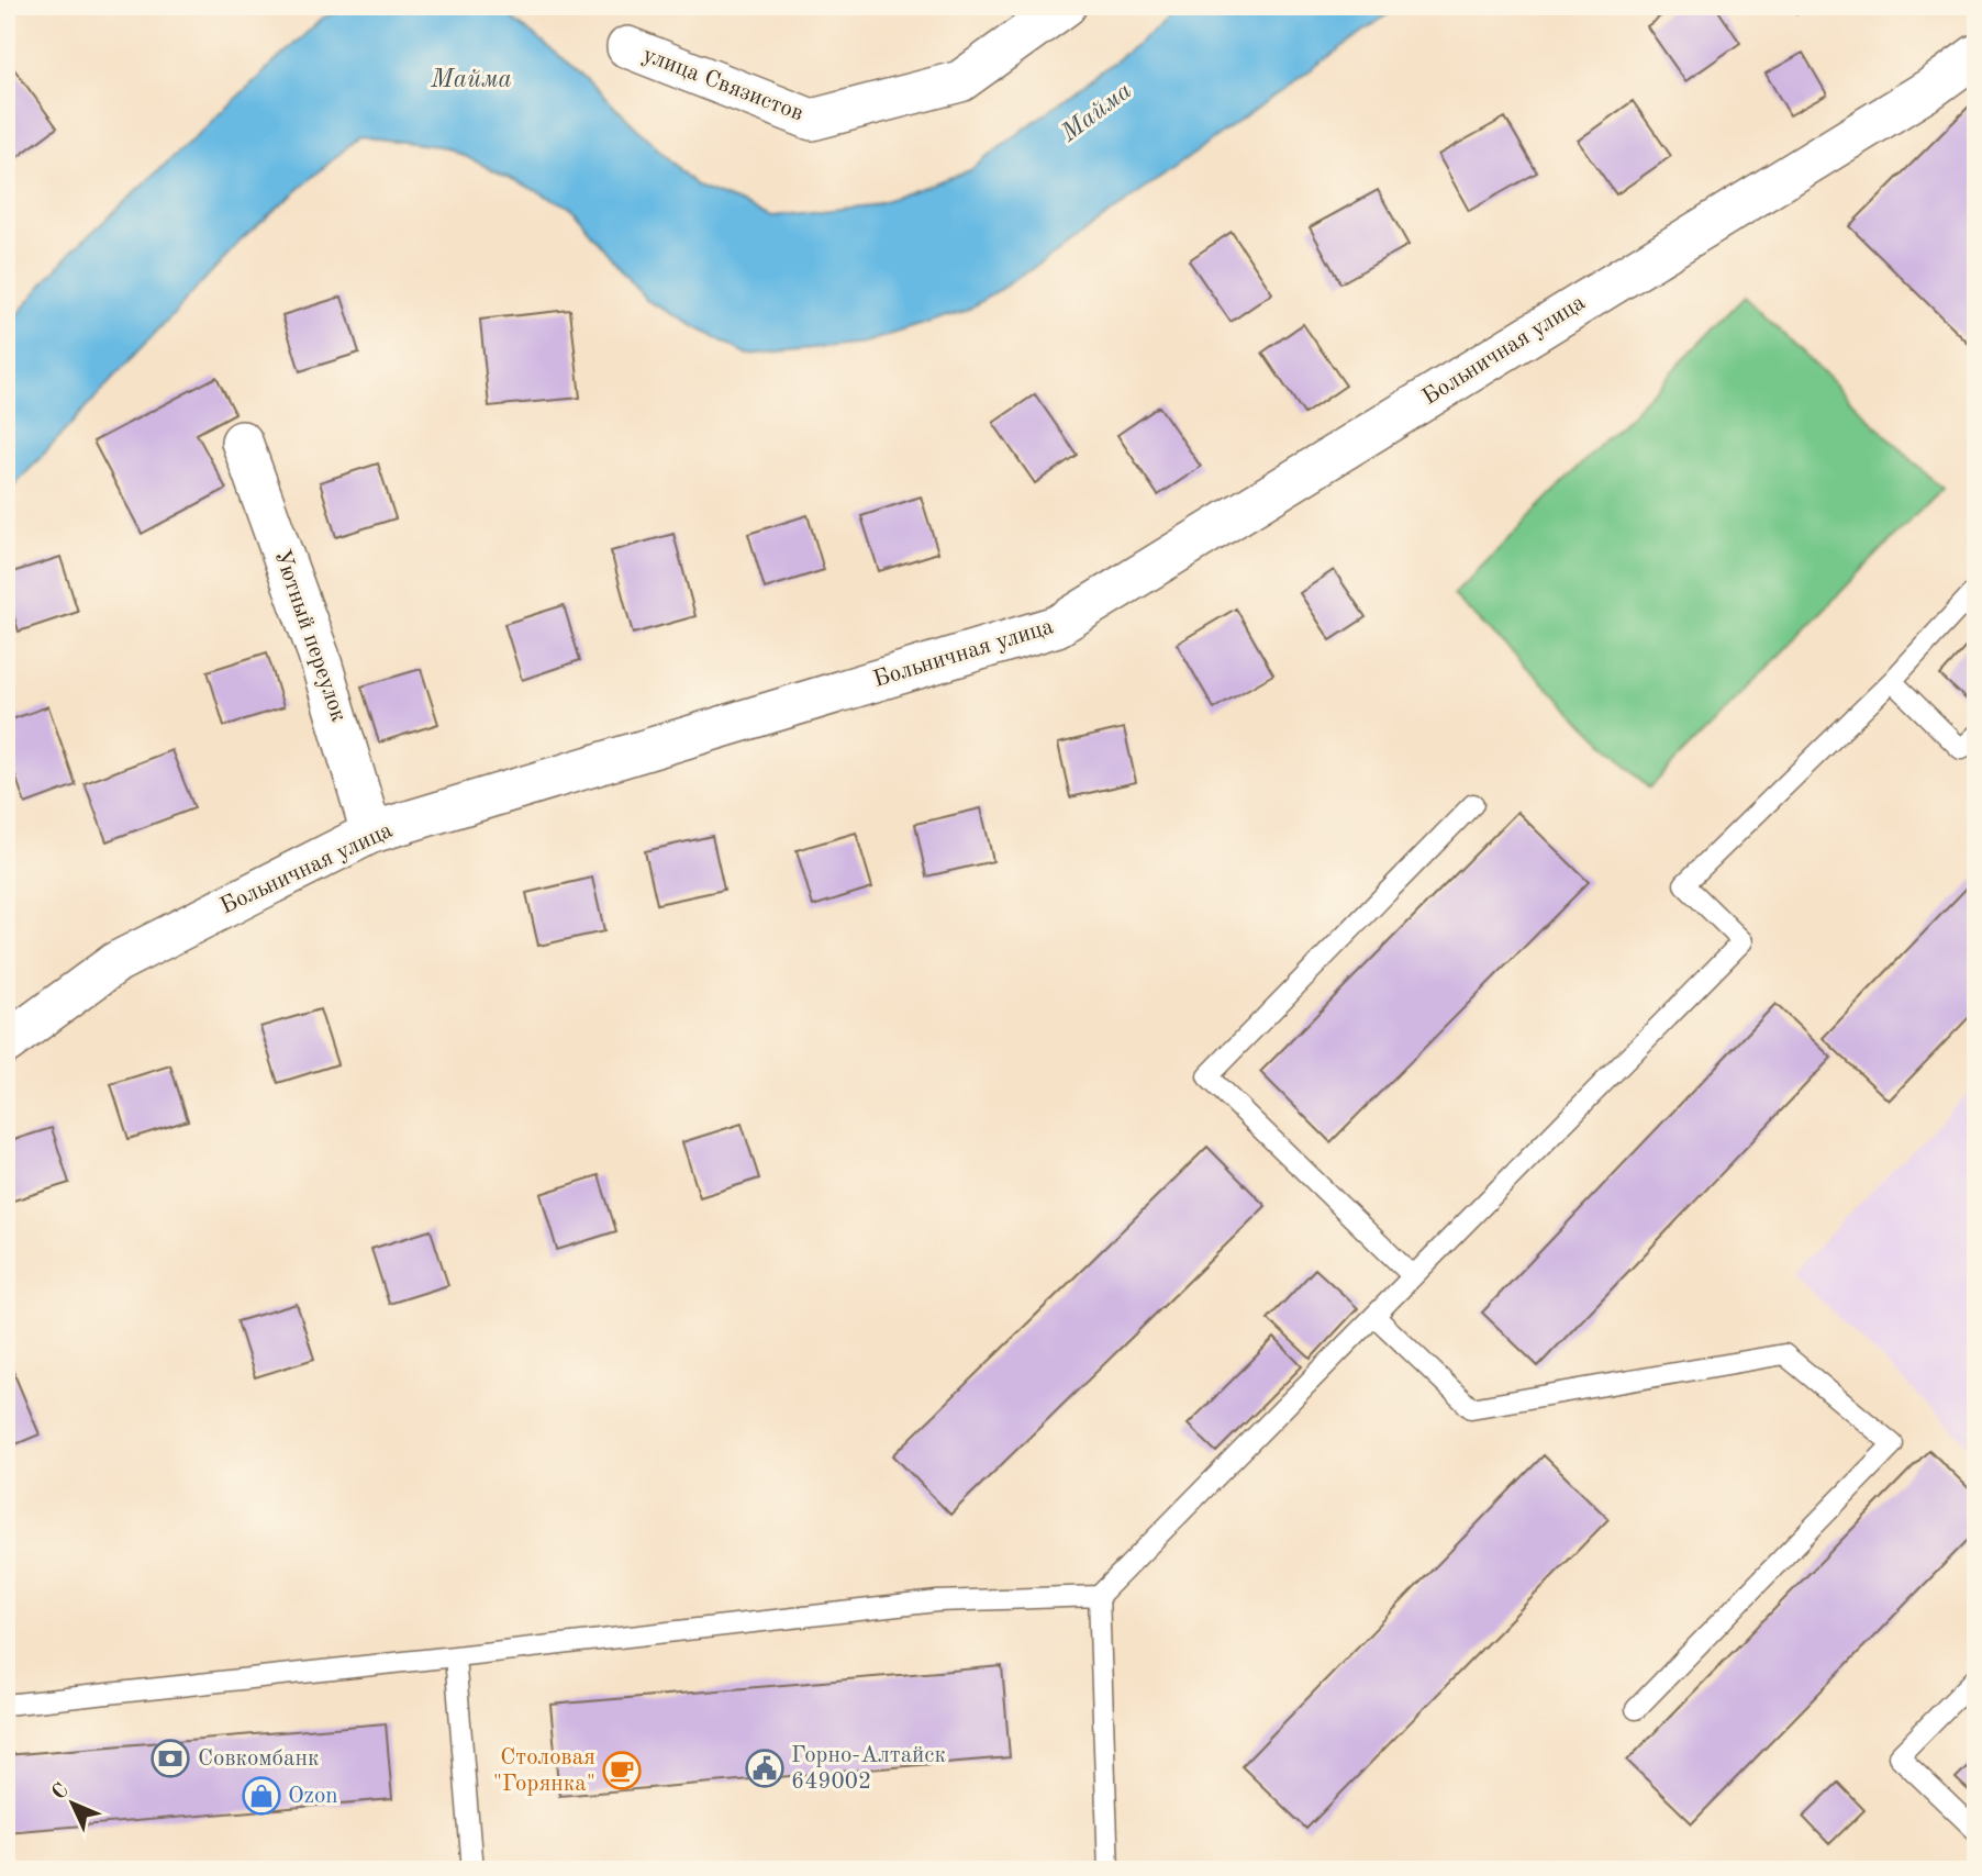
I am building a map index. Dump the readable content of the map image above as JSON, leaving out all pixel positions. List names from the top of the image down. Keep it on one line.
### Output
{"streets":{"street":["улица Связистов","Больничная улица","Уютный переулок"]},"crossings":[["Больничная улица","Уютный переулок"]],"water":["Майма"],"places":{"bank":["Совкомбанк"],"public building":["Горно-Алтайск 649002"],"cafe":["Столовая \"Горянка\""],"shop":["Ozon"]},"north":"top left"}
